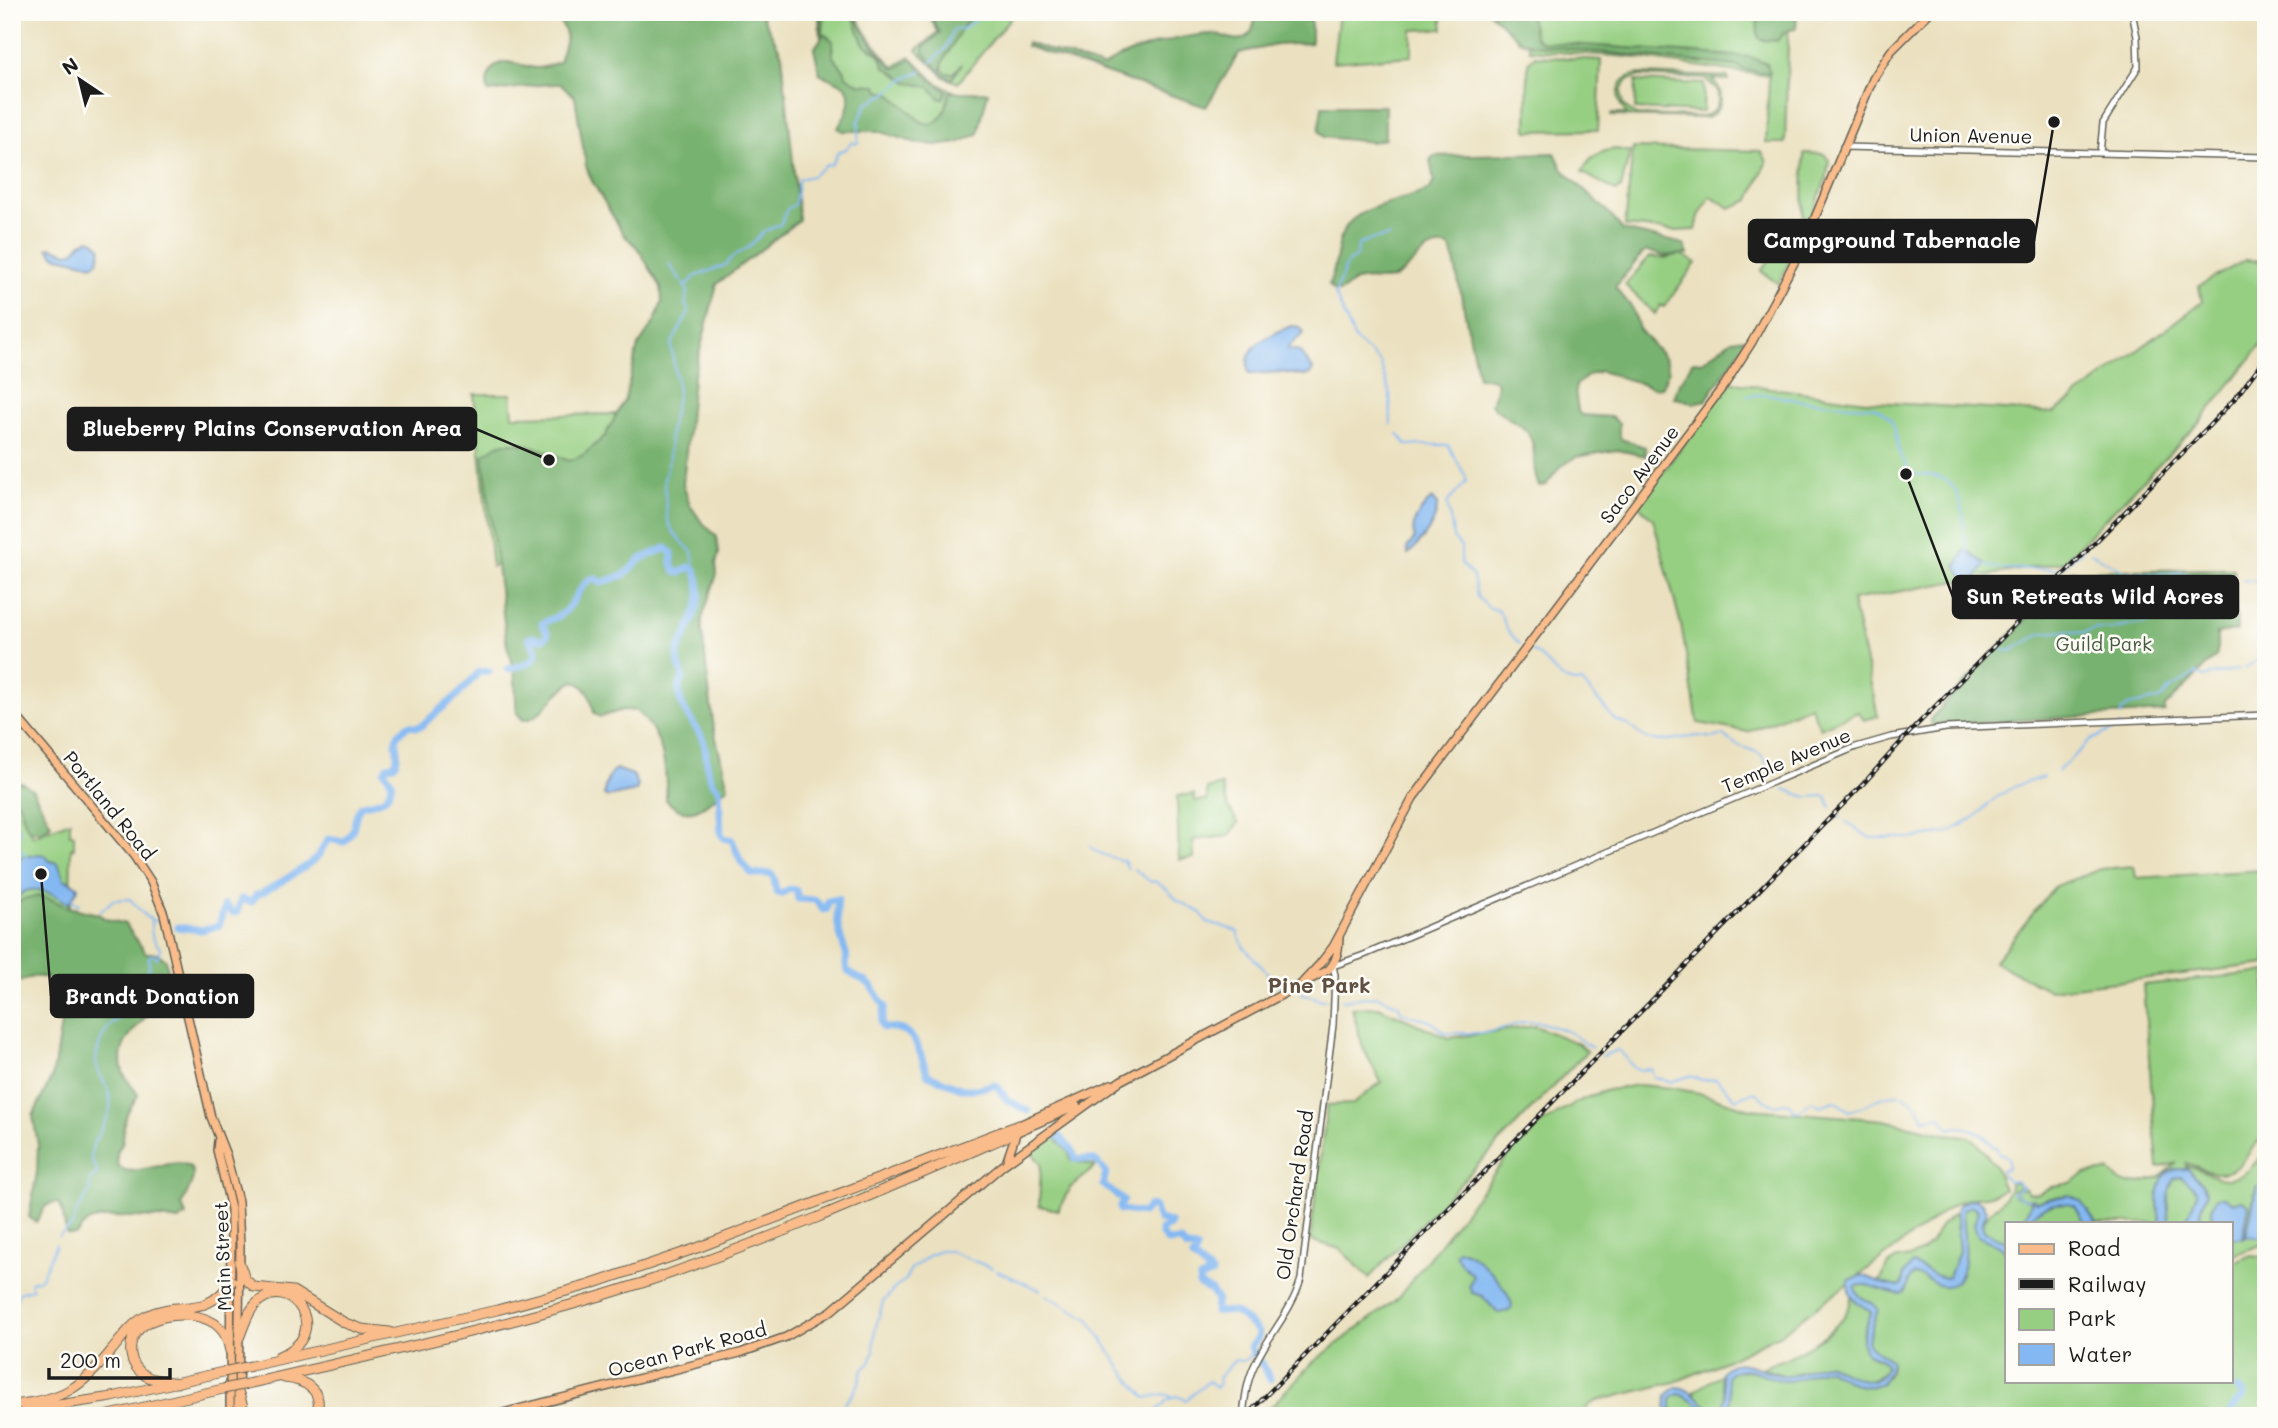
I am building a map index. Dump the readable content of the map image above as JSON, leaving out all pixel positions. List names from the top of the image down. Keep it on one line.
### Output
{"streets":{"main road":["Saco Avenue","Portland Road","Main Street","Ocean Park Road"],"street":["Union Avenue","Temple Avenue","Old Orchard Road"]},"crossings":[["Union Avenue","Saco Avenue"],["Saco Avenue","Temple Avenue"],["Saco Avenue","Old Orchard Road"],["Saco Avenue","Ocean Park Road"],["Temple Avenue","Old Orchard Road"],["Portland Road","Main Street"]],"districts":["Pine Park"],"parks":["Guild Park"],"places":["Campground Tabernacle","Blueberry Plains Conservation Area","Sun Retreats Wild Acres","Brandt Donation"],"legend":["Road","Railway","Park","Water"],"scale_bar":"200 m","north":"top left"}
